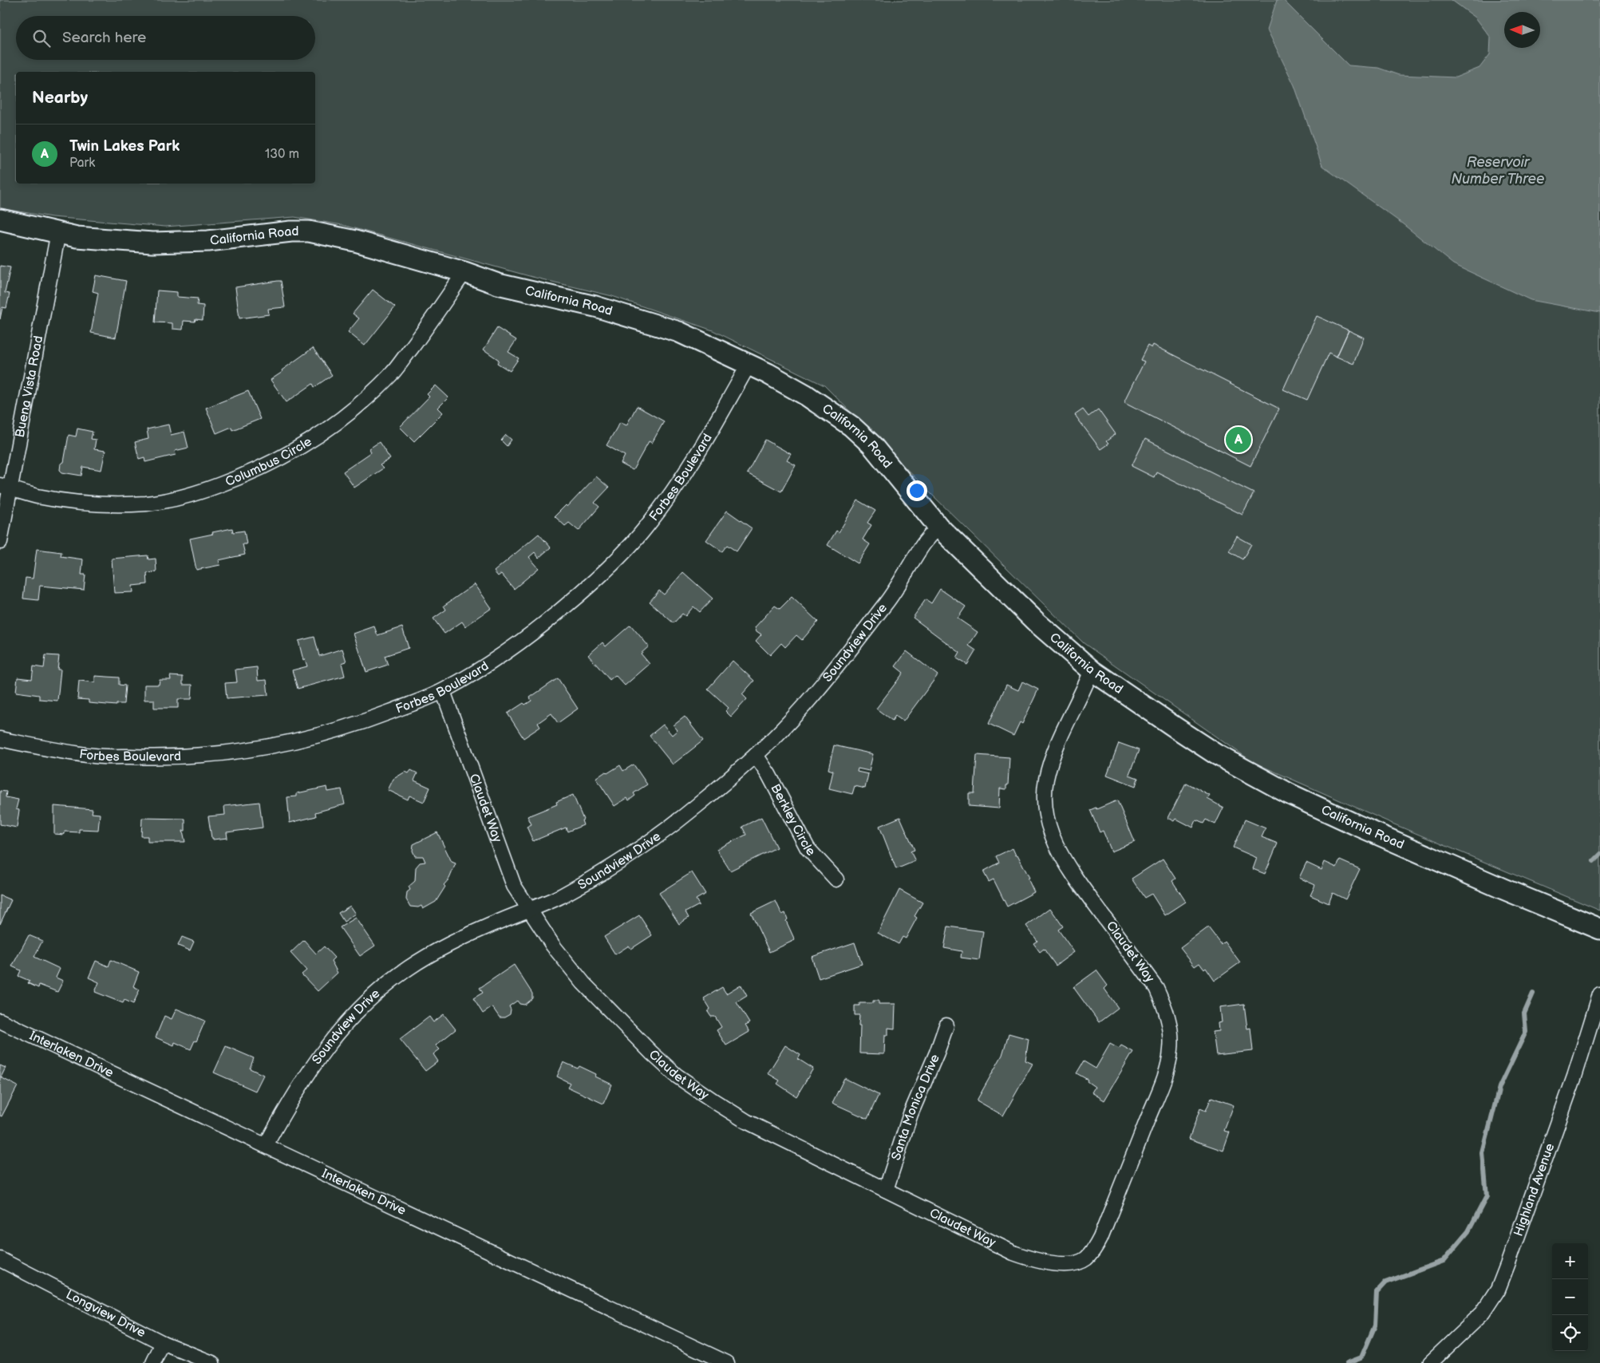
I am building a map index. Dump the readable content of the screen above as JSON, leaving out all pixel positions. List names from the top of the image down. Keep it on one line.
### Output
{"streets":{"main road":["California Road"],"street":["Buena Vista Road","Columbus Circle","Forbes Boulevard","Soundview Drive","Claudet Way","Berkley Circle","Interlaken Drive","Santa Monica Drive","Highland Avenue","Longview Drive"]},"crossings":[["California Road","Buena Vista Road"],["California Road","Columbus Circle"],["California Road","Forbes Boulevard"],["California Road","Soundview Drive"],["California Road","Claudet Way"],["Buena Vista Road","Columbus Circle"],["Forbes Boulevard","Claudet Way"],["Soundview Drive","Claudet Way"],["Soundview Drive","Berkley Circle"],["Soundview Drive","Interlaken Drive"],["Claudet Way","Santa Monica Drive"]],"water":["Reservoir Number Three"],"north":"left","page":{"search":"Search here","heading":"Nearby","list":[{"mark":"A","name":"Twin Lakes Park","note":"Park","value":"130 m"}],"pins":"A","map_buttons":["+","−"]}}
